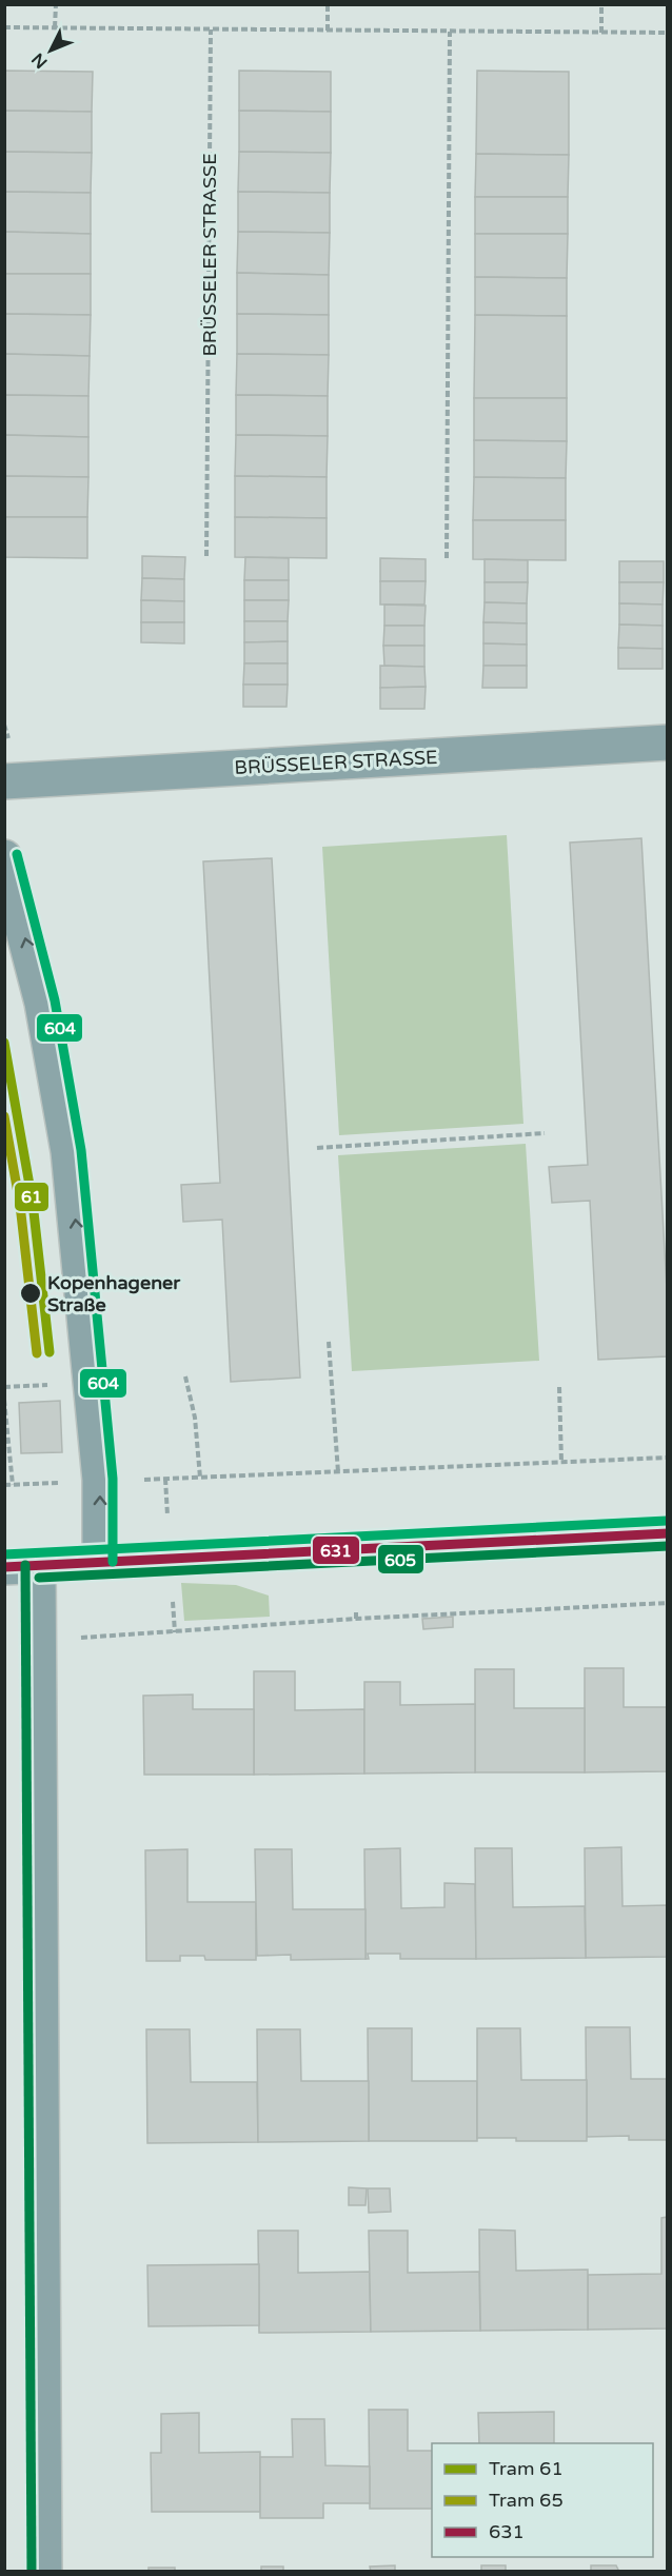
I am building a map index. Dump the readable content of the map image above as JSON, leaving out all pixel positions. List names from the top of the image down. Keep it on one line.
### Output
{"streets":{"street":["BRÜSSELER STRASSE"]},"places":["Kopenhagener Straße"],"lines":["transit line 604","tram line 61","tram line 65","transit line 631","transit line 605"],"legend":["Tram 61","Tram 65","631"],"north":"bottom left"}
